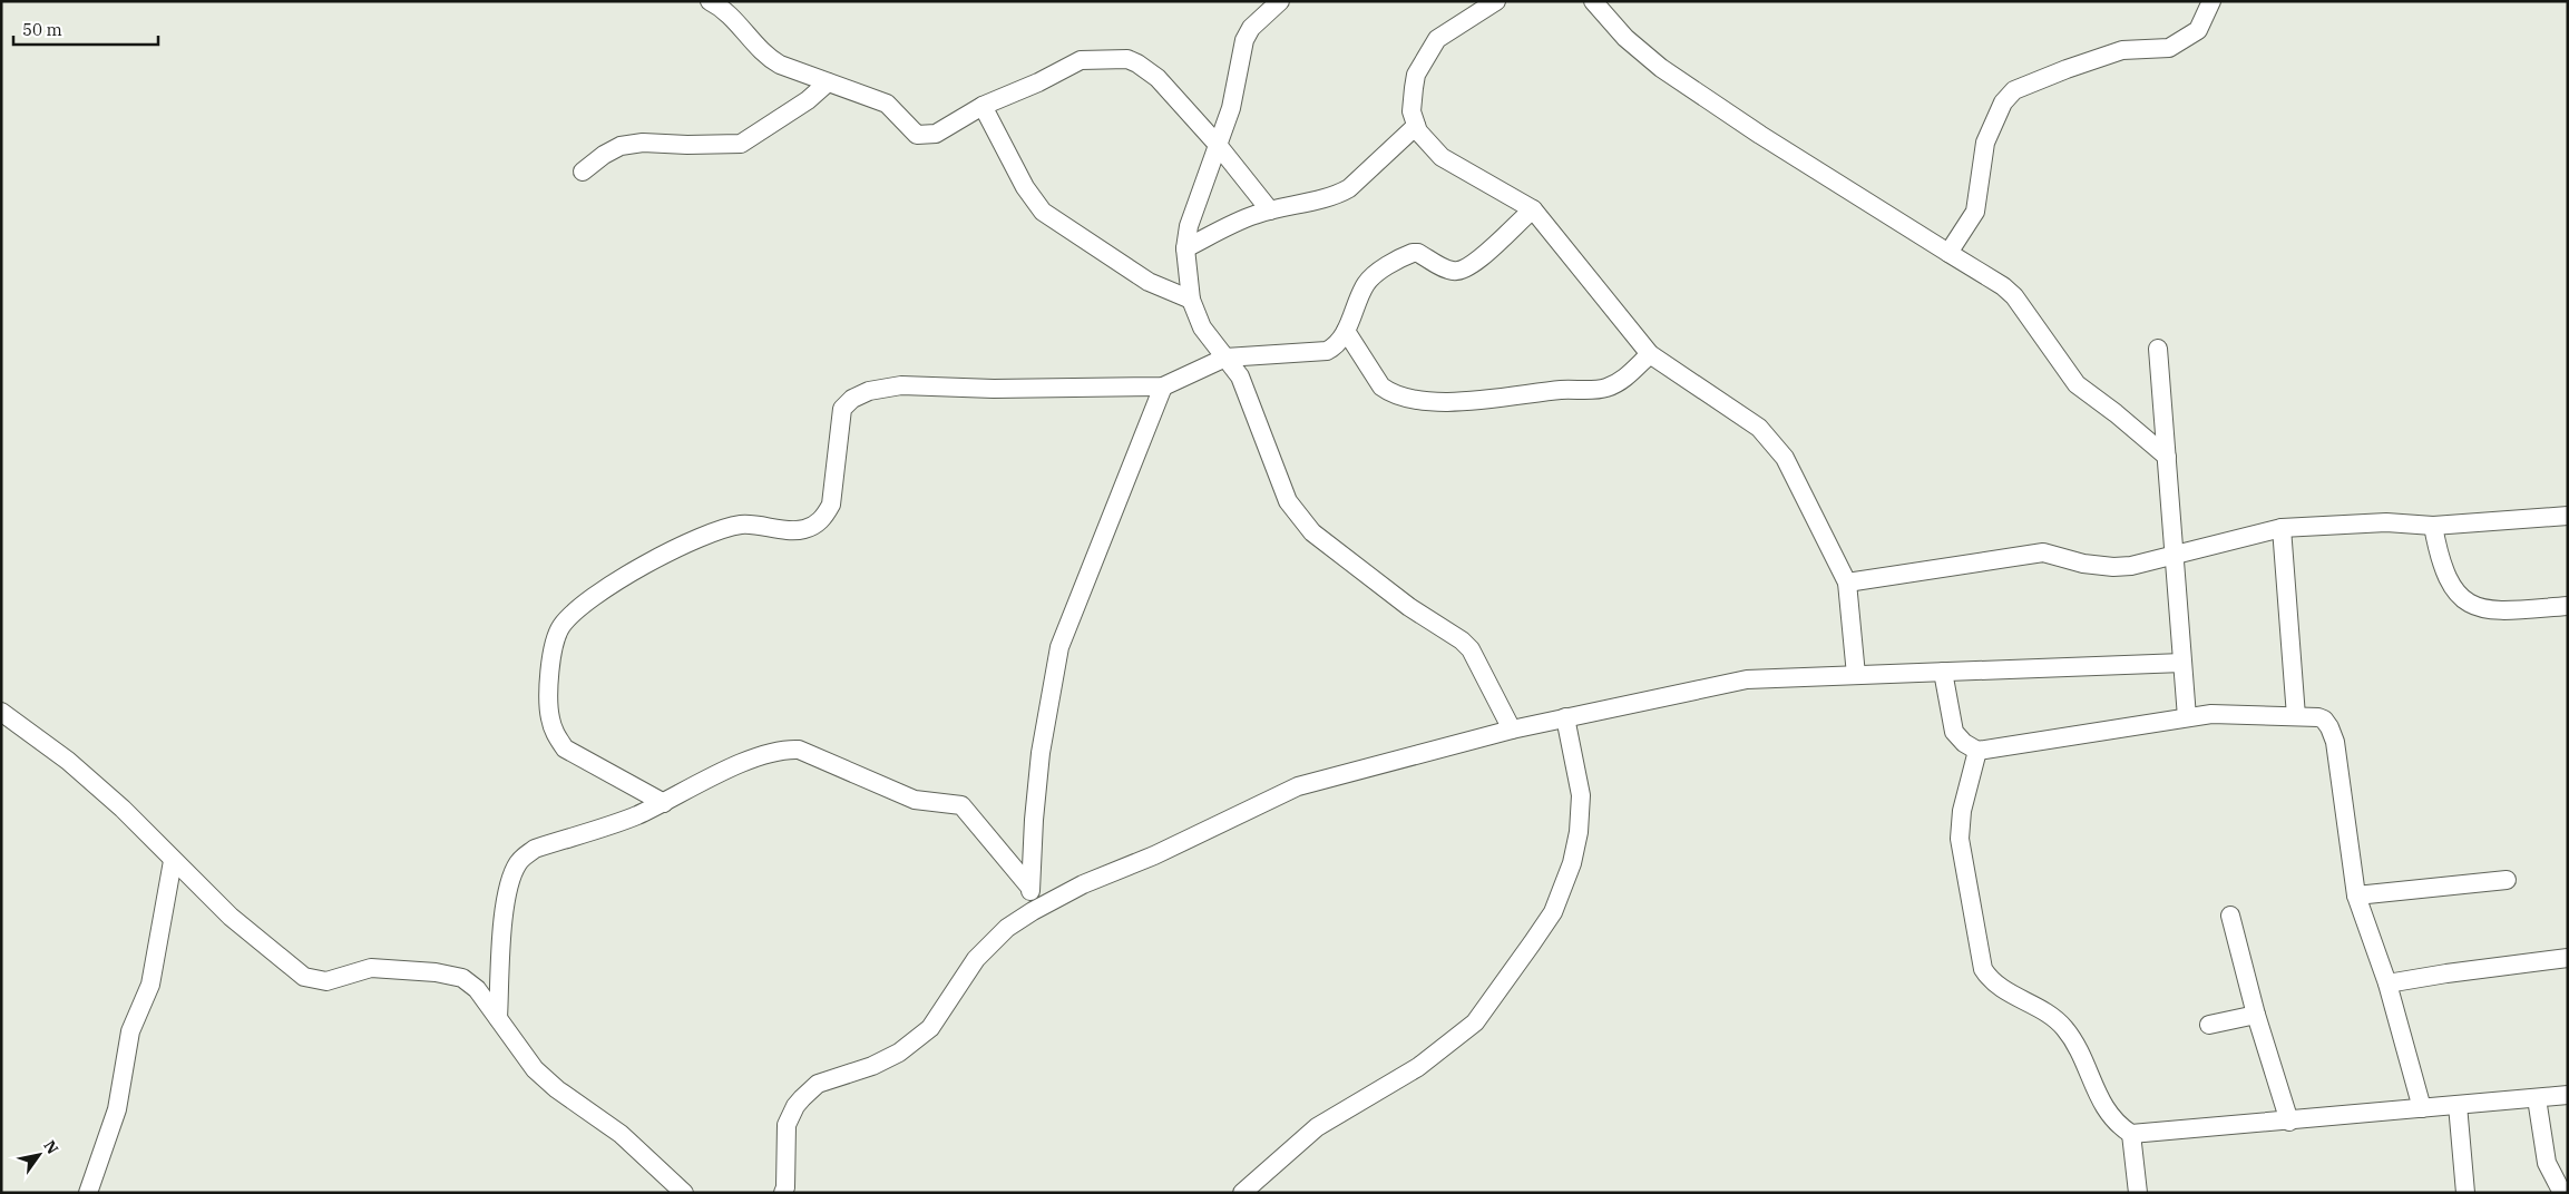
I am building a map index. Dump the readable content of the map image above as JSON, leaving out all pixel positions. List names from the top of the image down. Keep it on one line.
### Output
{"scale_bar":"50 m","north":"top right"}
